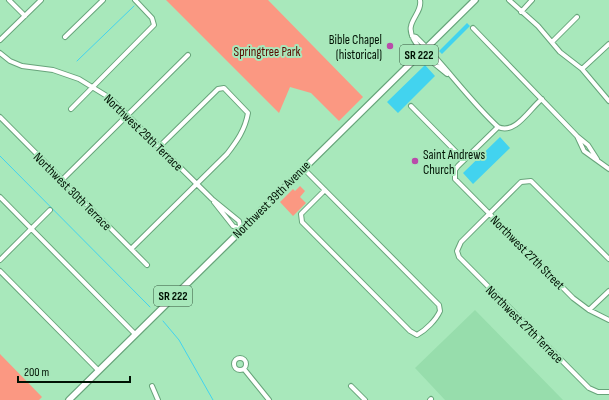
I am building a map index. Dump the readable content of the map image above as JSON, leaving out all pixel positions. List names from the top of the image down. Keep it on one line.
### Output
{"streets":{"main road":["SR 222","Northwest 39th Avenue"],"street":["Northwest 29th Terrace","Northwest 30th Terrace","Northwest 27th Street","Northwest 27th Terrace"]},"crossings":[["Northwest 29th Terrace","Northwest 39th Avenue"],["Northwest 27th Street","Northwest 27th Terrace"]],"parks":["Springtree Park"],"places":["Bible Chapel (historical)","Saint Andrews Church"],"scale_bar":"200 m"}
